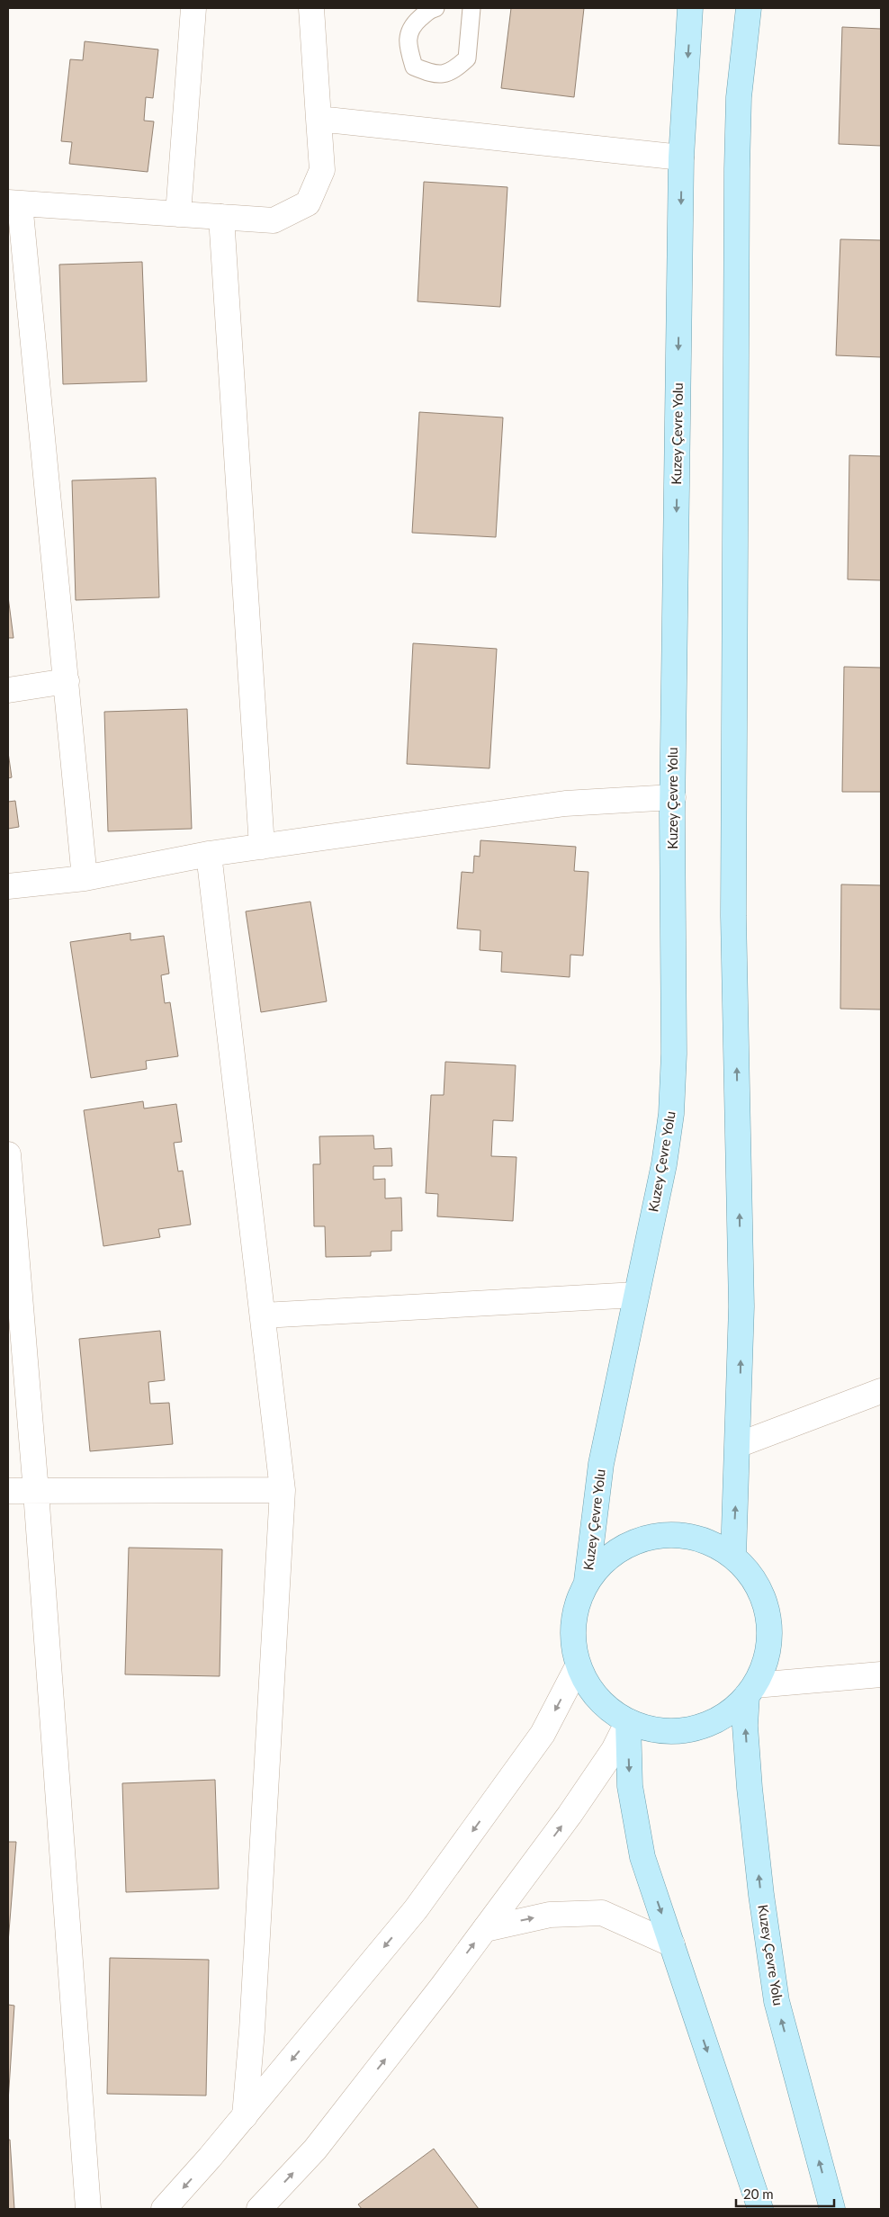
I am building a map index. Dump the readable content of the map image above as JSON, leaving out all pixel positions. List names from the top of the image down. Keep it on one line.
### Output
{"streets":{"main road":["Kuzey Çevre Yolu"]},"scale_bar":"20 m"}
